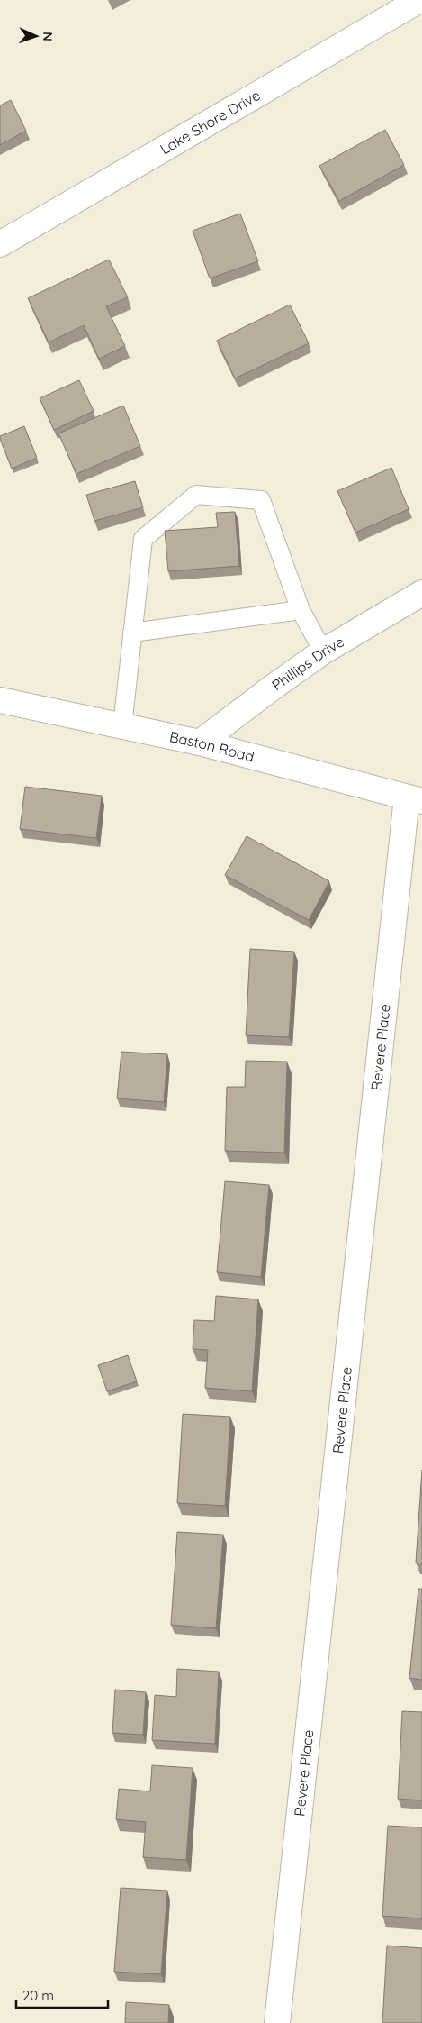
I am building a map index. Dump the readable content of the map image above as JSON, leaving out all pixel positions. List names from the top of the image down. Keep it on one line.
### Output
{"streets":{"street":["Lake Shore Drive","Phillips Drive","Baston Road","Revere Place"]},"crossings":[["Phillips Drive","Baston Road"],["Baston Road","Revere Place"]],"scale_bar":"20 m","north":"right"}
